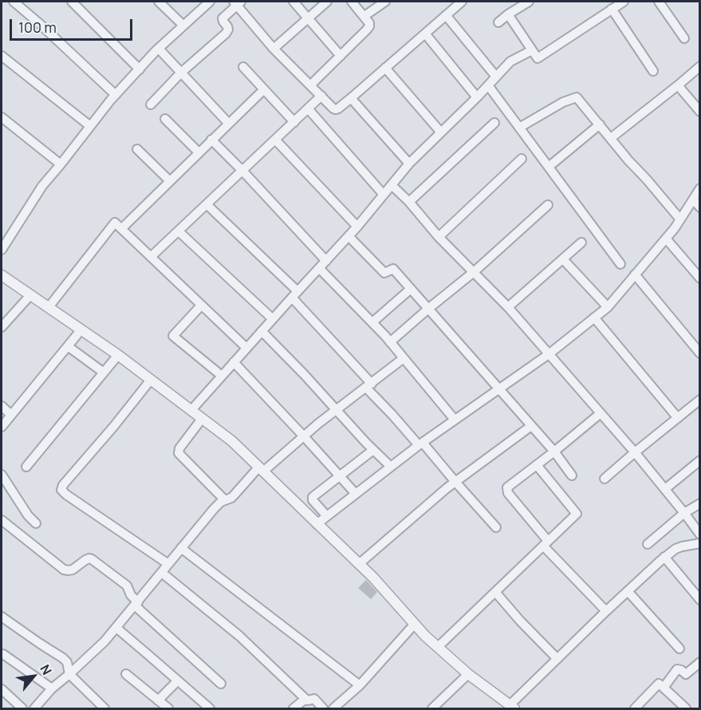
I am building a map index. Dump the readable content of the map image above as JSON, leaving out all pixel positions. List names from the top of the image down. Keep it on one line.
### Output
{"scale_bar":"100 m","north":"top right"}
